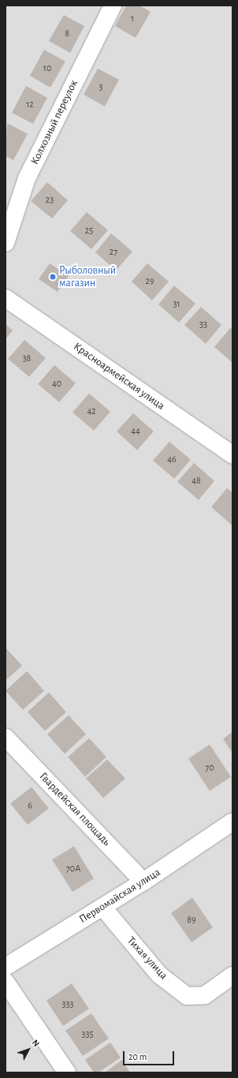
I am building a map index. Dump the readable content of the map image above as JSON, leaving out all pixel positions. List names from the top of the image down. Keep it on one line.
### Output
{"streets":{"street":["Колхозный переулок","Красноармейская улица","Гвардейская площадь","Первомайская улица","Тихая улица"]},"crossings":[["Гвардейская площадь","Первомайская улица"],["Первомайская улица","Тихая улица"]],"places":["Рыболовный магазин"],"house_numbers":["1","8","10","3","12","23","25","27","29","31","33","38","40","42","44","46","48","70","6","70А","89","333","335"],"scale_bar":"20 m","north":"top right"}
